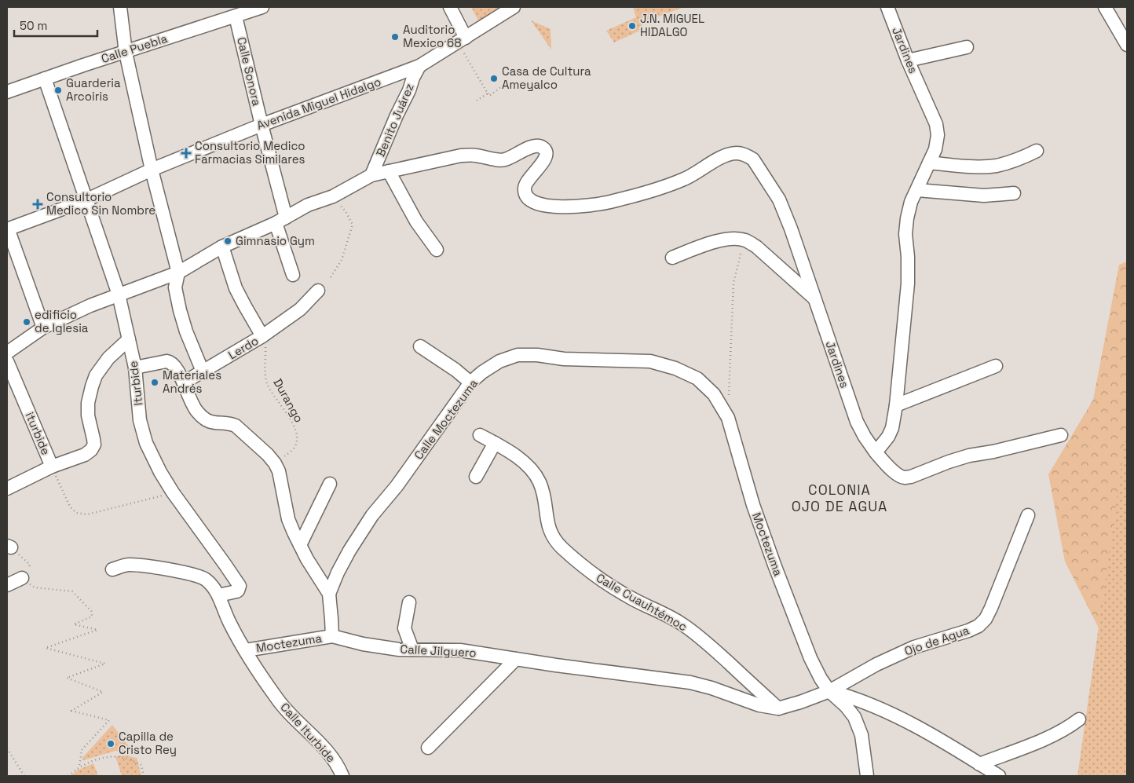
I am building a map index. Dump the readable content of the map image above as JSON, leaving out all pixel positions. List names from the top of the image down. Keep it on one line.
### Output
{"streets":{"street":["Calle Puebla","Jardines","Calle Sonora","Avenida Miguel Hidalgo","Benito Juárez","Lerdo","Iturbide","Calle Moctezuma","iturbide","Moctezuma","Calle Cuauhtémoc","Ojo de Agua","Calle Jilguero","Calle Iturbide"],"path":["Durango"]},"crossings":[["Calle Puebla","Calle Sonora"],["Calle Puebla","Iturbide"],["Calle Sonora","Avenida Miguel Hidalgo"],["Avenida Miguel Hidalgo","Benito Juárez"],["Avenida Miguel Hidalgo","Iturbide"],["Lerdo","Durango"],["Iturbide","iturbide"],["Calle Moctezuma","Moctezuma"],["Moctezuma","Ojo de Agua"],["Moctezuma","Calle Jilguero"],["Moctezuma","Calle Iturbide"],["Calle Cuauhtémoc","Calle Jilguero"],["Ojo de Agua","Calle Jilguero"]],"districts":["COLONIA OJO DE AGUA"],"places":{"other":["J.N. MIGUEL HIDALGO","Auditorio Mexico 68","Casa de Cultura Ameyalco","Guarderia Arcoiris","Gimnasio Gym","edificio de Iglesia","Materiales Andrés","Capilla de Cristo Rey"],"health":["Consultorio Medico Farmacias Similares","Consultorio Medico Sin Nombre"]},"scale_bar":"50 m"}
